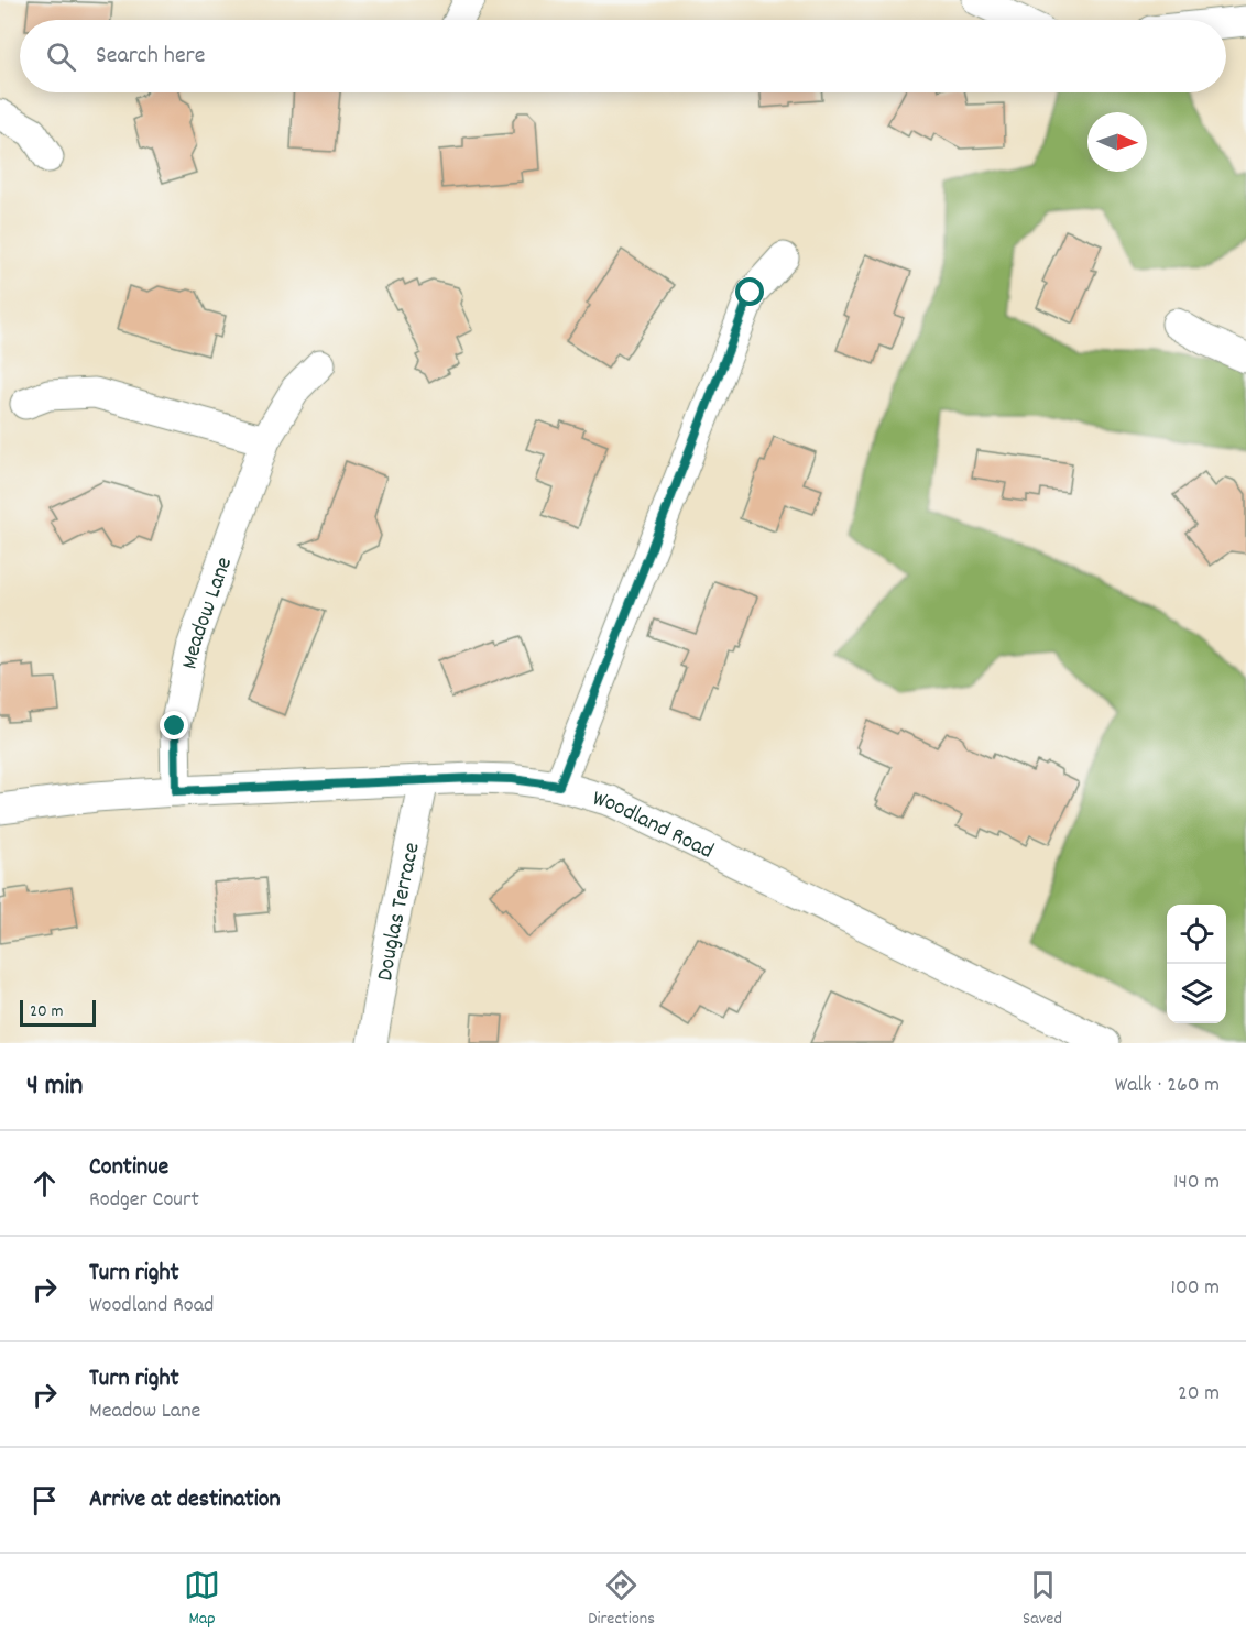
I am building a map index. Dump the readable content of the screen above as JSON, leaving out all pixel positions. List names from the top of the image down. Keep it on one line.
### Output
{"streets":{"street":["Meadow Lane","Woodland Road","Douglas Terrace"]},"crossings":[["Meadow Lane","Woodland Road"],["Woodland Road","Douglas Terrace"]],"scale_bar":"20 m","north":"right","page":{"search":"Search here","scale":"20 m","heading":["4 min","Walk · 260 m"],"list":[["Continue","Rodger Court","140 m"],["Turn right","Woodland Road","100 m"],["Turn right","Meadow Lane","20 m"],"Arrive at destination"],"nav":["Map","Directions","Saved"]}}
